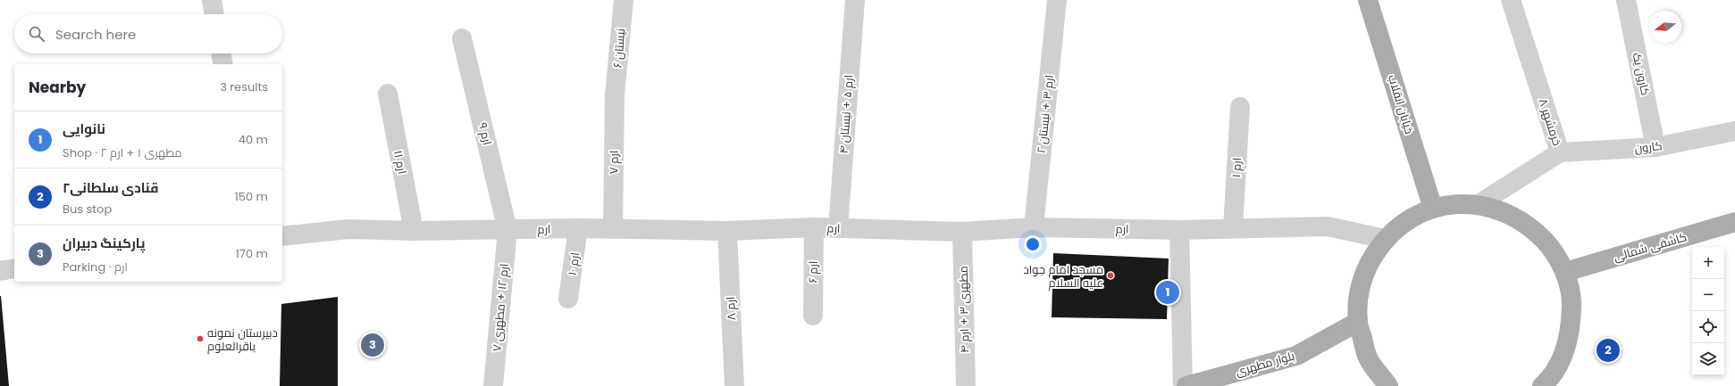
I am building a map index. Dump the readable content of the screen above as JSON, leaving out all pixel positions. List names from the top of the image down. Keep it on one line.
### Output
{"streets":{"main road":["خیابان انقلاب","کاشفی شمالی","بلوار مطهری"],"street":["نیستان ۶","کارون یک","ارم ۵ + نیستان ۴","ارم ۳ + نیستان ۲","خرمشهر ۸","ارم ۹","کارون","ارم ۱۱","ارم ۷","ارم ۱","ارم","ارم ۱۰","ارم ۶","ارم ۱۲ + مطهری ۷","ارم ۸","مطهری ۳ + ارم ۴"]},"crossings":[["نیستان ۶","ارم ۷"],["کارون یک","کارون"],["ارم ۵ + نیستان ۴","ارم"],["ارم ۳ + نیستان ۲","ارم"],["خرمشهر ۸","کارون"],["ارم ۹","ارم"],["ارم ۹","ارم ۱۲ + مطهری ۷"],["ارم ۱۱","ارم"],["ارم ۷","ارم"],["ارم ۱","ارم"],["ارم","ارم ۱۰"],["ارم","ارم ۶"],["ارم","ارم ۱۲ + مطهری ۷"],["ارم","ارم ۸"],["ارم","مطهری ۳ + ارم ۴"]],"places":["مسجد امام جواد علیه السلام","دبیرستان نمونه باقرالعلوم"],"north":"left","page":{"search":"Search here","heading":["Nearby","3 results"],"list":[{"mark":"1","name":"نانوایی","note":"Shop · مطهری ۱ + ارم ۲","value":"40 m"},{"mark":"2","name":"قنادی سلطانی۲","note":"Bus stop","value":"150 m"},{"mark":"3","name":"پارکینگ دبیران","note":"Parking · ارم","value":"170 m"}],"map_buttons":["+","−"],"pins":["1","3","2"]}}
